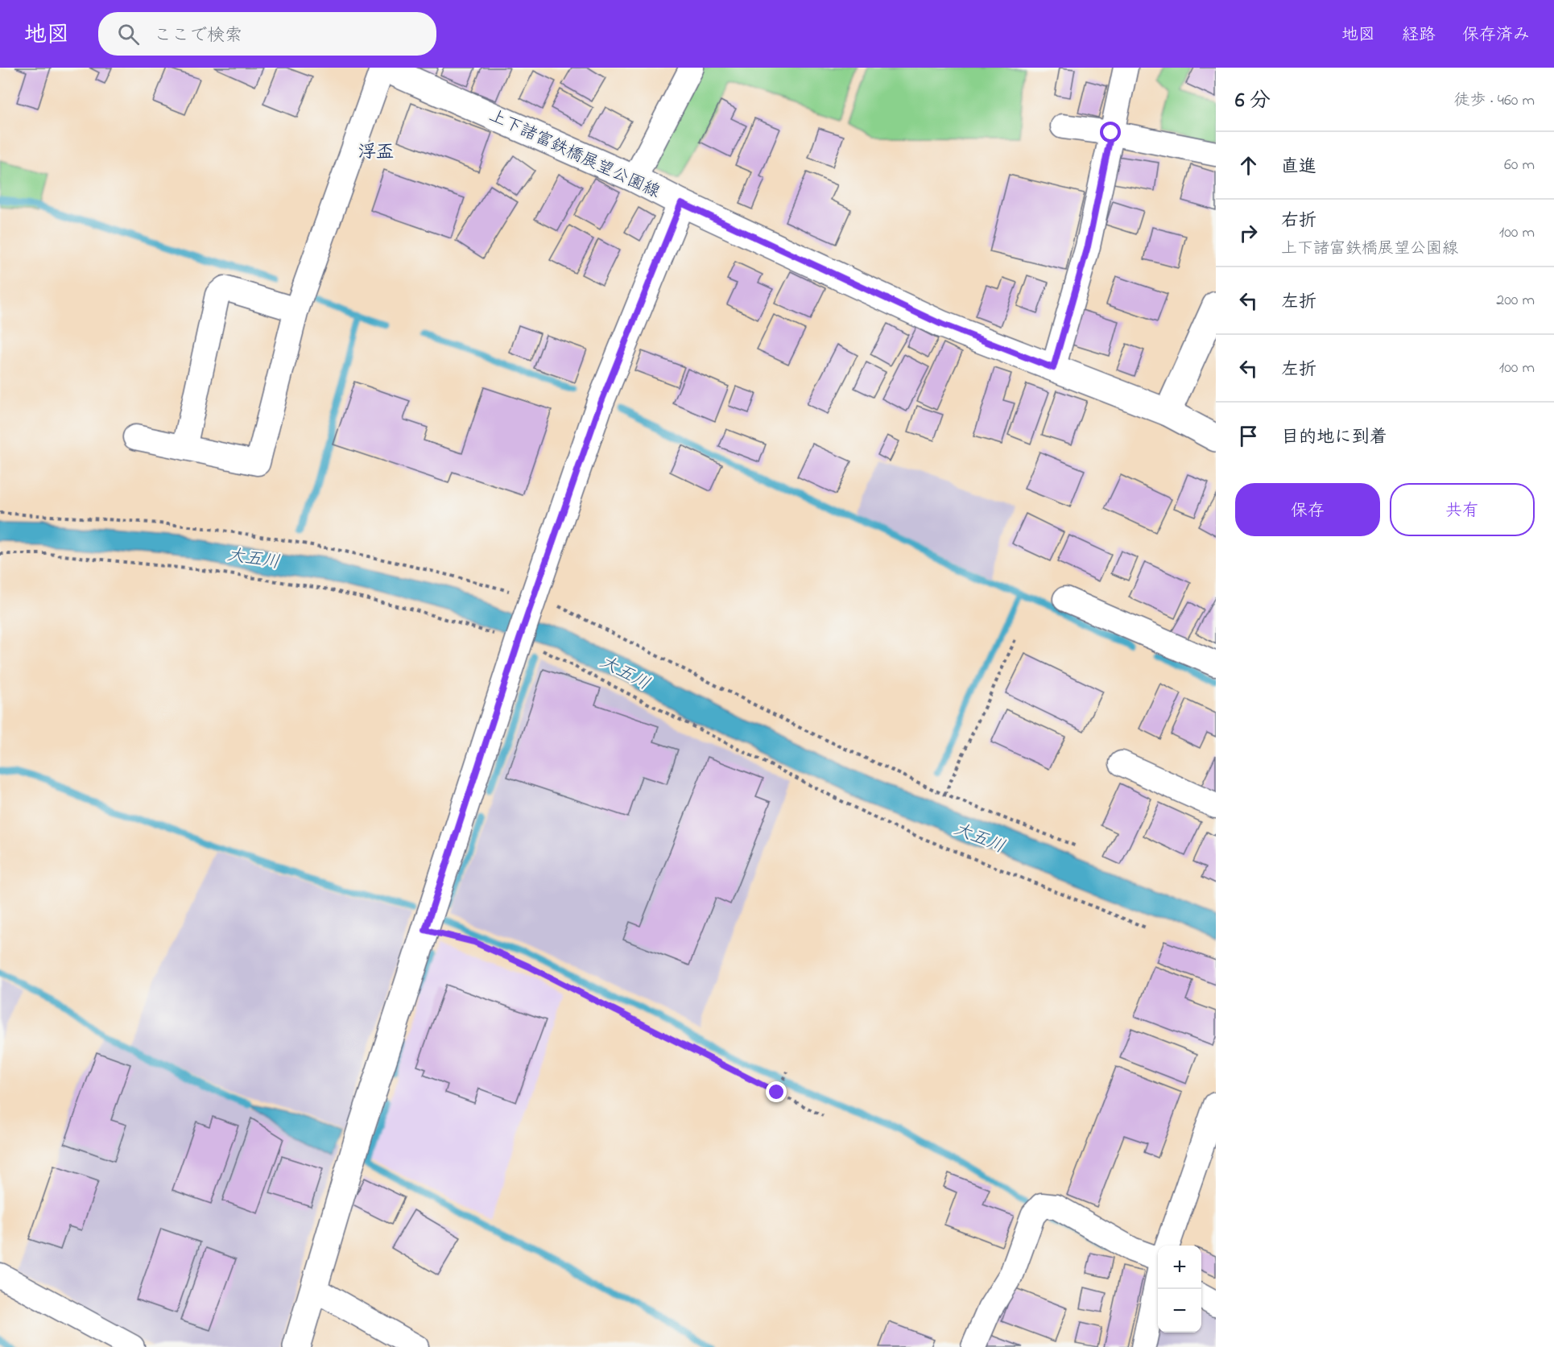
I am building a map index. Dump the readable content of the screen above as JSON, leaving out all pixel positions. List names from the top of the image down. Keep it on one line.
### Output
{"streets":{"street":["上下諸富鉄橋展望公園線"]},"districts":["浮盃"],"water":["大五川"],"page":{"header":"地図","search":"ここで検索","nav":["地図","経路","保存済み"],"heading":["6 分","徒歩 · 460 m"],"list":[["直進","60 m"],["右折","上下諸富鉄橋展望公園線","100 m"],["左折","200 m"],["左折","100 m"],"目的地に到着"],"buttons":["保存","共有"],"map_buttons":["+","−"]}}
